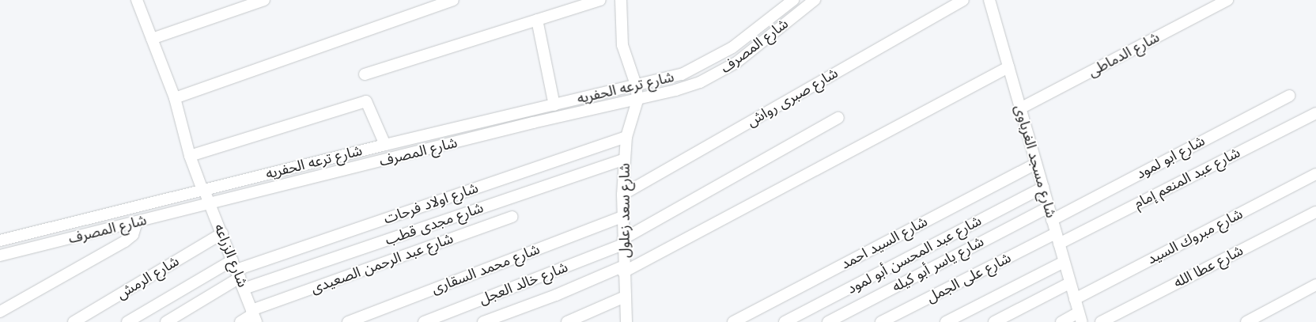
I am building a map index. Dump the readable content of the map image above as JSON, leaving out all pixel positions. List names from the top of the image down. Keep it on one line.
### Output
{"streets":{"street":["شارع المصرف","شارع الدماطى","شارع ترعه الحفريه","شارع صبرى رواش","شارع ابو لمود","شارع مسجد الغرباوى","شارع عبد المنعم إمام","شارع اولاد فرحات","شارع سعد زعلول","شارع مجدى قطب","شارع مبروك السيد","شارع السيد احمد","شارع عبد المحسن أبو لمود","شارع الزراعه","شارع عبد الرحمن الصعيدى","شارع ياسر أبو كيله","شارع عطا الله","شارع محمد السقارى","شارع الرمش","شارع على الجمل","شارع خالد العجل"]},"crossings":[["شارع المصرف","شارع سعد زعلول"],["شارع المصرف","شارع الزراعه"],["شارع الدماطى","شارع مسجد الغرباوى"],["شارع ترعه الحفريه","شارع الزراعه"],["شارع صبرى رواش","شارع سعد زعلول"],["شارع ابو لمود","شارع مسجد الغرباوى"],["شارع مسجد الغرباوى","شارع عبد المنعم إمام"],["شارع مسجد الغرباوى","شارع مبروك السيد"],["شارع مسجد الغرباوى","شارع السيد احمد"],["شارع مسجد الغرباوى","شارع عبد المحسن أبو لمود"],["شارع مسجد الغرباوى","شارع ياسر أبو كيله"],["شارع مسجد الغرباوى","شارع على الجمل"],["شارع عبد المنعم إمام","شارع على الجمل"],["شارع اولاد فرحات","شارع سعد زعلول"],["شارع اولاد فرحات","شارع الزراعه"],["شارع سعد زعلول","شارع مجدى قطب"],["شارع سعد زعلول","شارع محمد السقارى"],["شارع سعد زعلول","شارع خالد العجل"],["شارع مجدى قطب","شارع الزراعه"],["شارع الزراعه","شارع عبد الرحمن الصعيدى"],["شارع الزراعه","شارع الرمش"]]}
